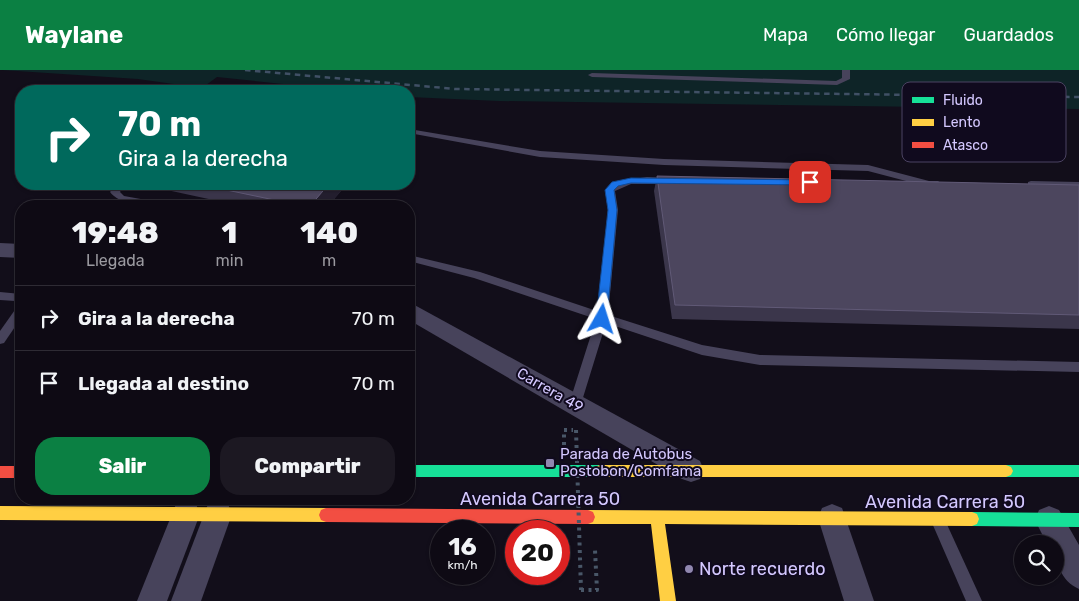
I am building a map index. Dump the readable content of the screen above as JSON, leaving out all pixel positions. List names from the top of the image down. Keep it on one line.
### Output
{"streets":{"main road":["Avenida Carrera 50"],"street":["Carrera 49"]},"crossings":[["Carrera 49","Avenida Carrera 50"]],"places":{"transit":["Parada de Autobus Postobon/Comfama"],"other":["Norte recuerdo"]},"legend":["Fluido","Lento","Atasco"],"page":{"header":"Waylane","nav":["Mapa","Cómo llegar","Guardados"],"turn":["70 m","Gira a la derecha"],"eta":["19:48","Llegada","1","min","140","m"],"list":[{"name":"Gira a la derecha","value":"70 m"},{"name":"Llegada al destino","value":"70 m"}],"buttons":["Salir","Compartir"],"speed":"16 km/h","limit":"20"}}
